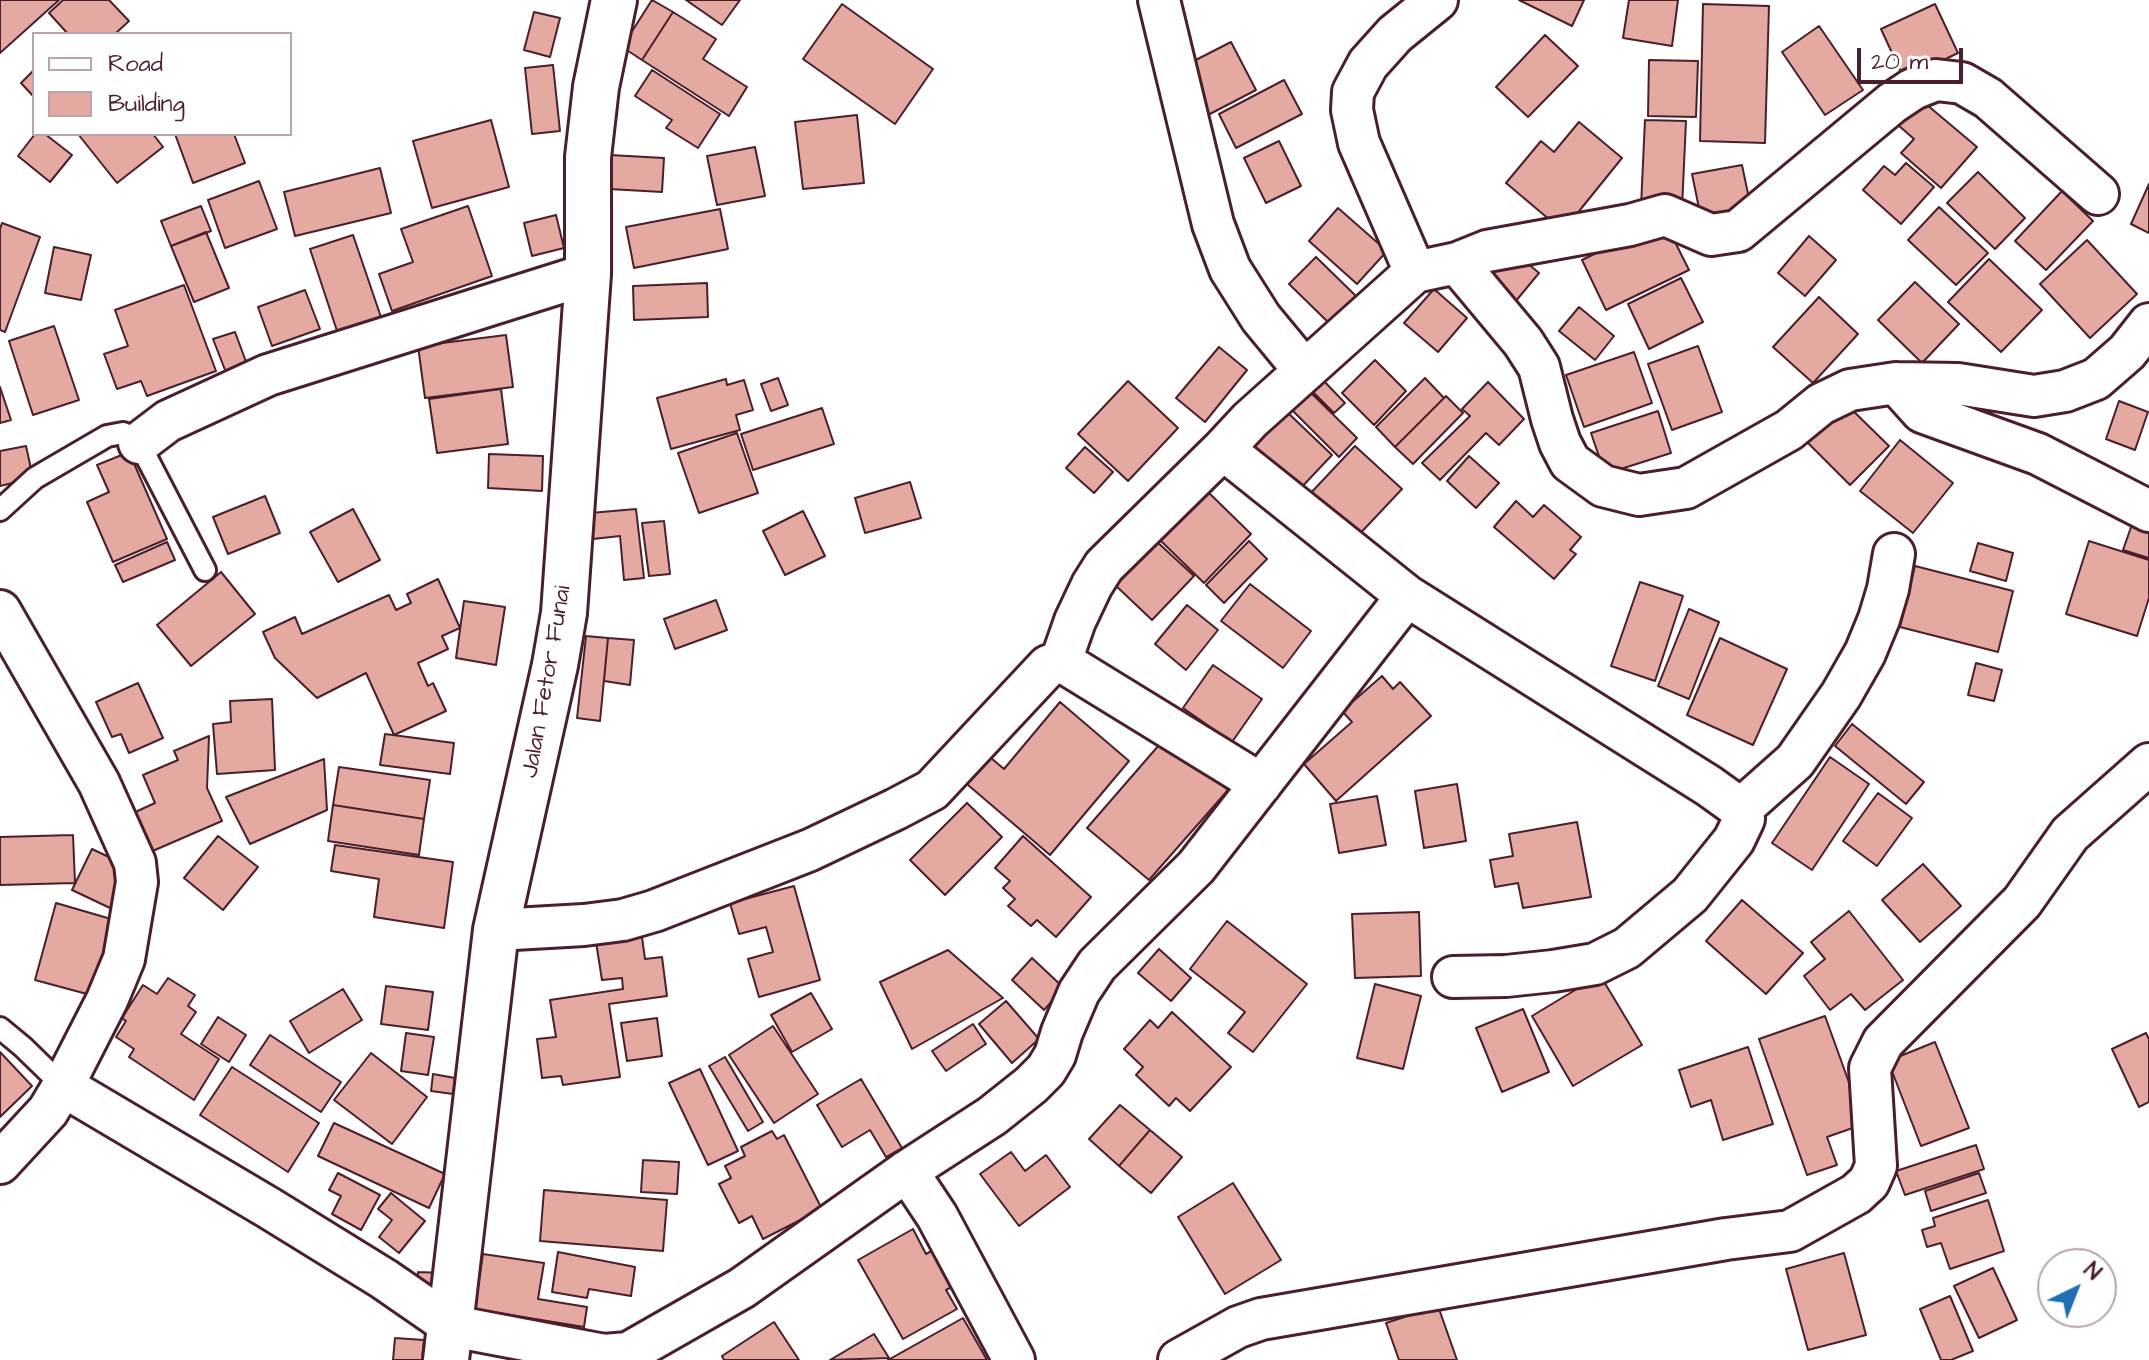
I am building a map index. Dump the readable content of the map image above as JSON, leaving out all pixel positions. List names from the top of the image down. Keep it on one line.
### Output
{"streets":{"street":["Jalan Fetor Funai"]},"legend":["Road","Building"],"scale_bar":"20 m","north":"top right"}
